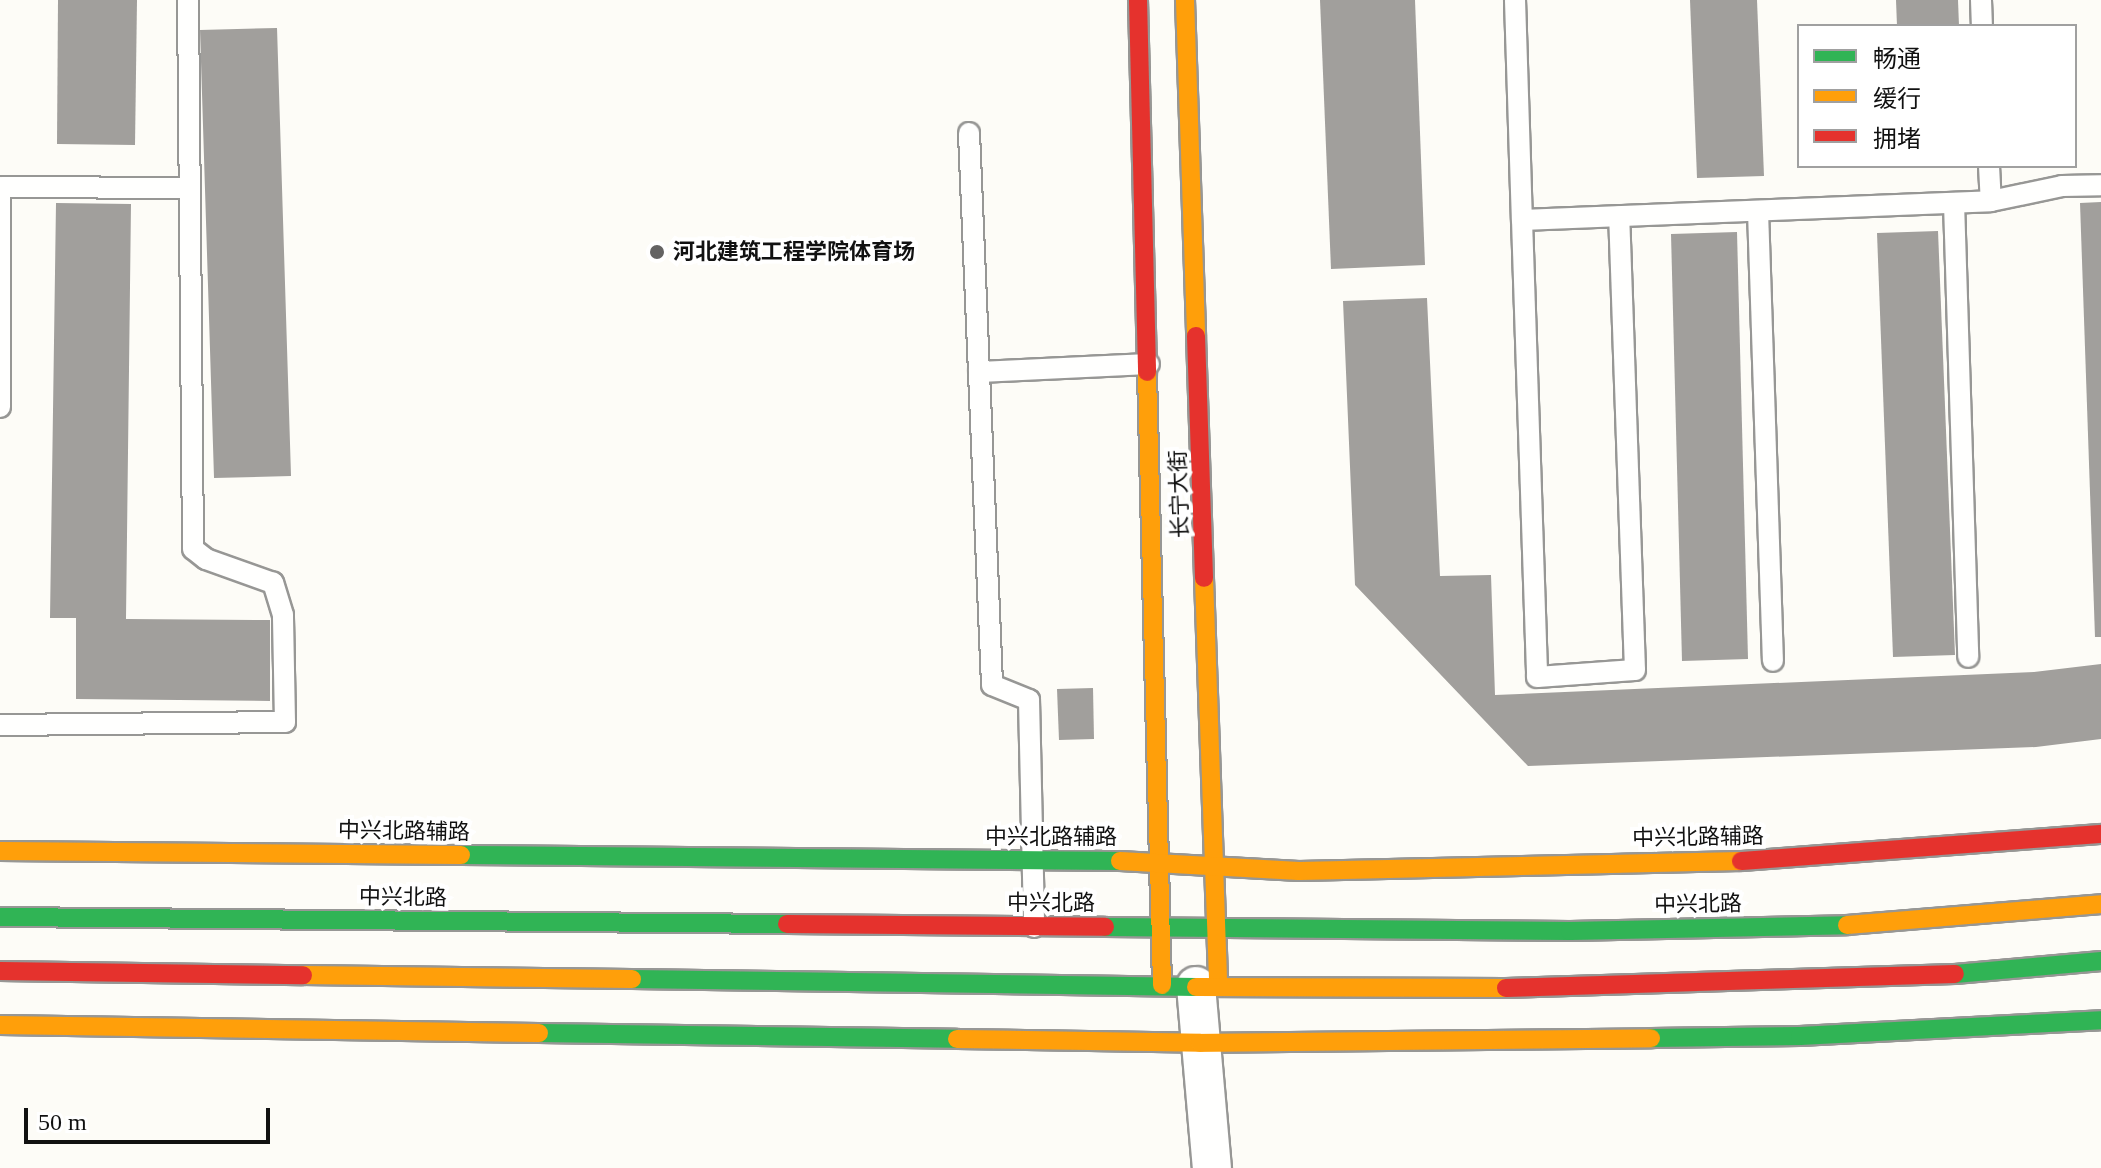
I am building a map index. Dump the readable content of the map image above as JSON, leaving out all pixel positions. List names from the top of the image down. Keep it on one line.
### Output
{"streets":{"main road":["长宁大街","中兴北路辅路","中兴北路"]},"crossings":[["长宁大街","中兴北路辅路"],["长宁大街","中兴北路"]],"places":["河北建筑工程学院体育场"],"legend":["畅通","缓行","拥堵"],"scale_bar":"50 m"}
